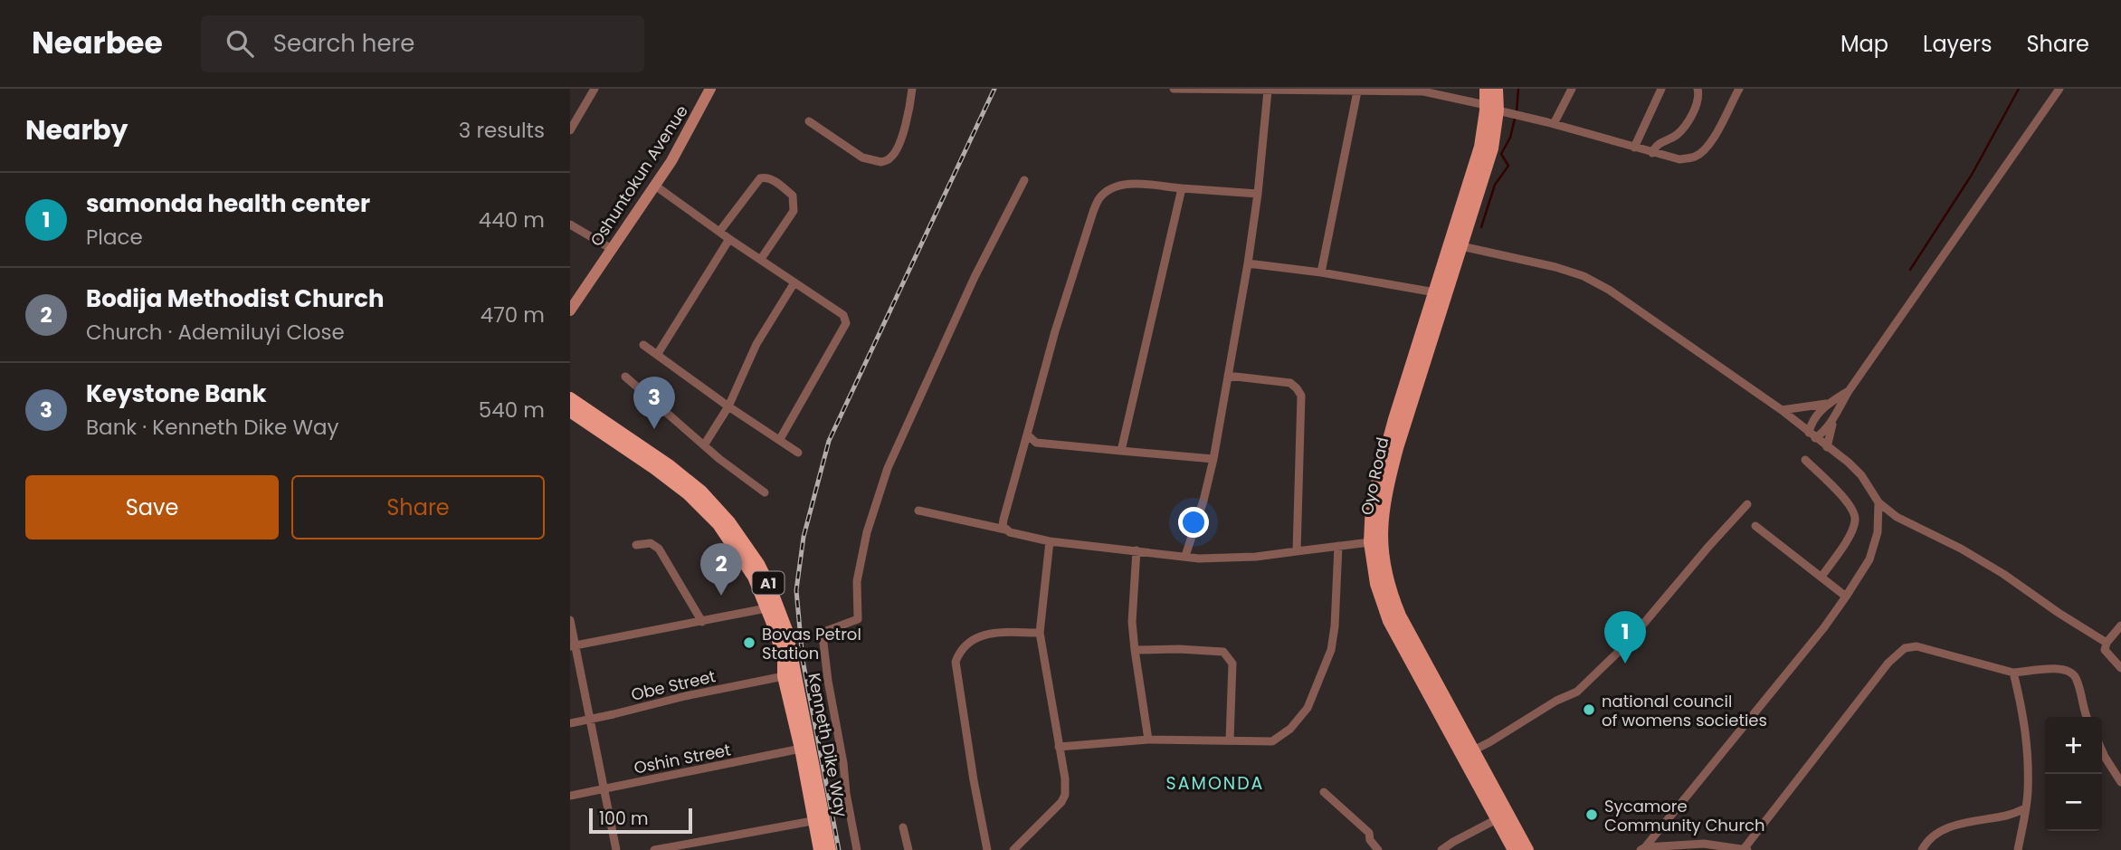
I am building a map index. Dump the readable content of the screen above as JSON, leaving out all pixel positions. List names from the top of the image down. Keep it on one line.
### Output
{"streets":{"highway":["A1","Kenneth Dike Way"],"main road":["Oshuntokun Avenue","Oyo Road"],"street":["Obe Street","Oshin Street"]},"crossings":[["Obe Street","Kenneth Dike Way"],["Kenneth Dike Way","Oshin Street"]],"districts":["SAMONDA"],"places":["Bovas Petrol Station","national council of womens societies","Sycamore Community Church"],"scale_bar":"100 m","page":{"header":"Nearbee","search":"Search here","nav":["Map","Layers","Share"],"heading":["Nearby","3 results"],"list":[{"mark":"1","name":"samonda health center","note":"Place","value":"440 m"},{"mark":"2","name":"Bodija Methodist Church","note":"Church · Ademiluyi Close","value":"470 m"},{"mark":"3","name":"Keystone Bank","note":"Bank · Kenneth Dike Way","value":"540 m"}],"pins":["3","2","1"],"buttons":["Save","Share"],"map_buttons":["+","−"],"scale":"100 m"}}
